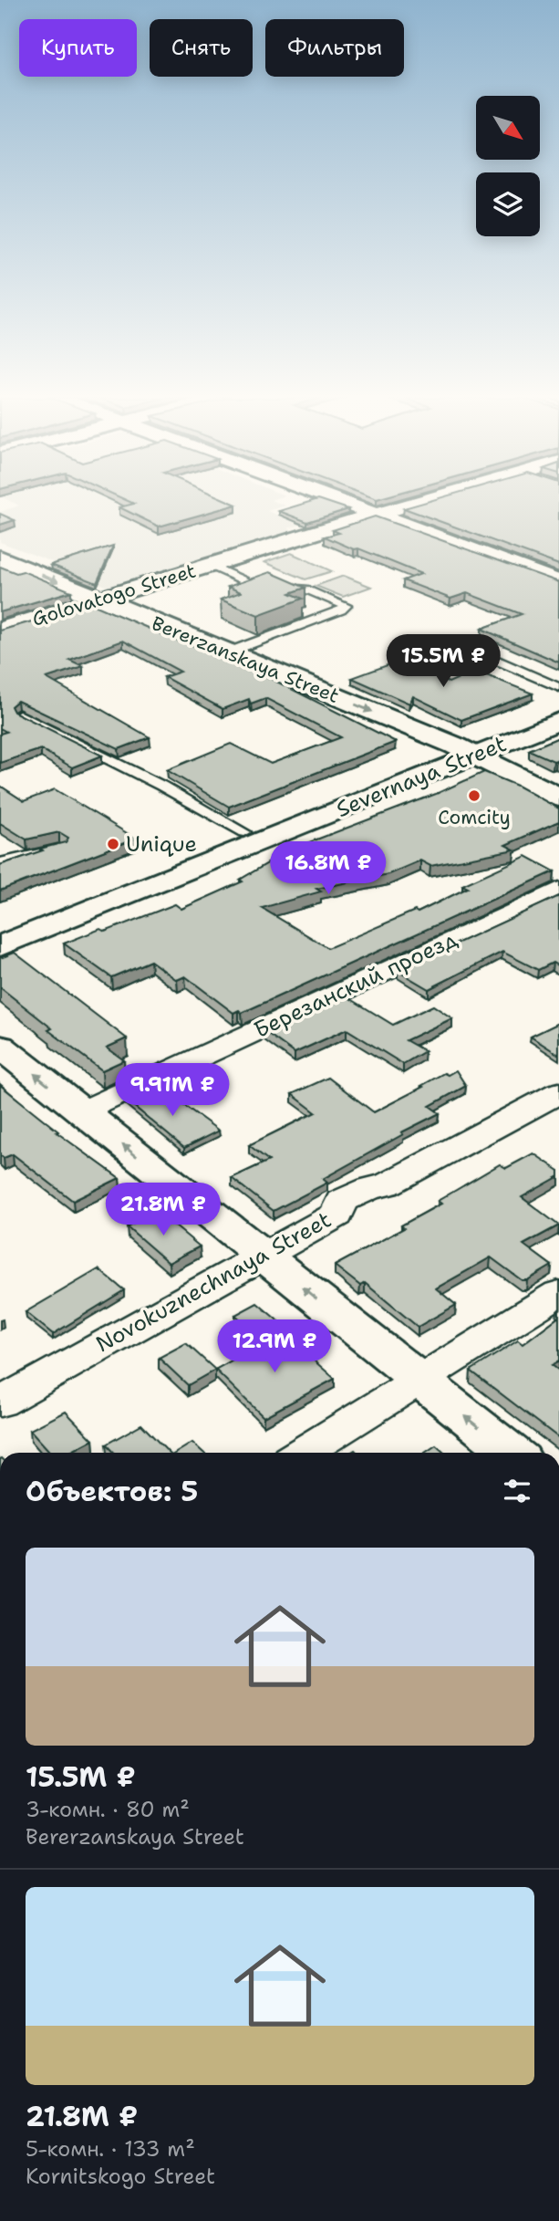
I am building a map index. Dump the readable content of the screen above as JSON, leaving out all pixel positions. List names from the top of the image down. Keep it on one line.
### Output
{"streets":{"street":["Golovatogo Street","Bererzanskaya Street","Severnaya Street","Березанский проезд","Novokuznechnaya Street"]},"crossings":[["Golovatogo Street","Bererzanskaya Street"],["Bererzanskaya Street","Severnaya Street"]],"places":["Comcity","Unique"],"north":"bottom right","page":{"chip":["Купить","Снять","Фильтры"],"price":["15.5M ₽","16.8M ₽","9.91M ₽","21.8M ₽","12.9M ₽"],"heading":"Объектов: 5","list":[{"name":"15.5M ₽","note":"3-комн. · 80 m² · Bererzanskaya Street"},{"name":"21.8M ₽","note":"5-комн. · 133 m² · Kornitskogo Street"}]}}
